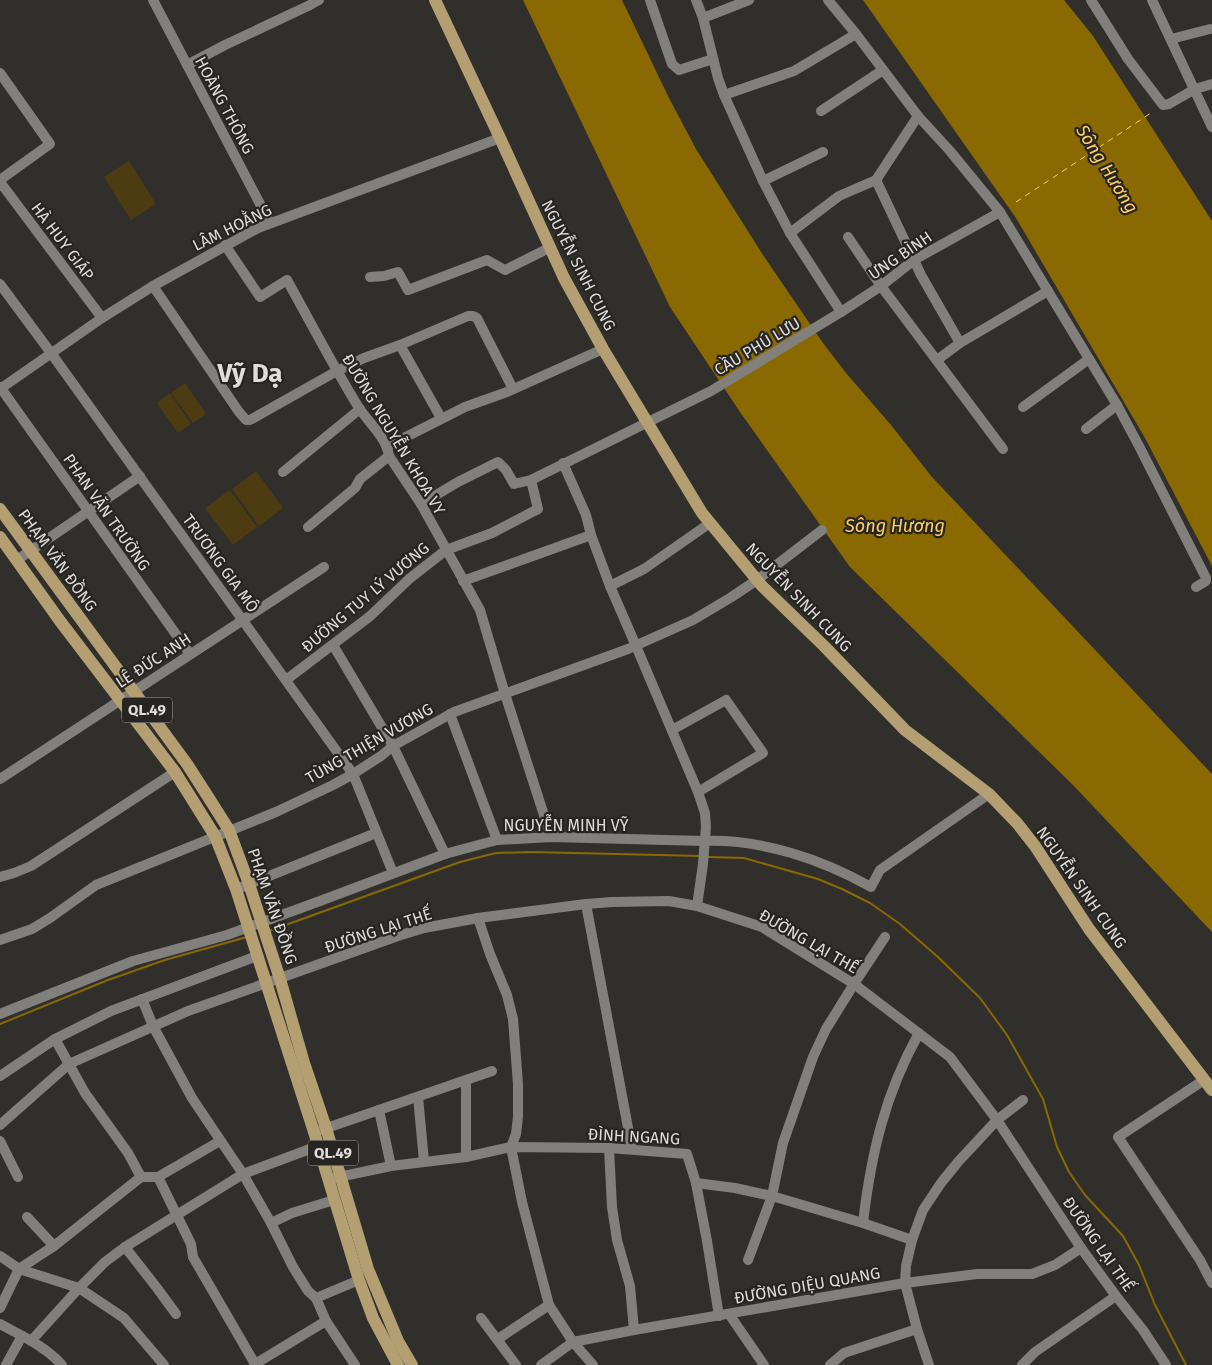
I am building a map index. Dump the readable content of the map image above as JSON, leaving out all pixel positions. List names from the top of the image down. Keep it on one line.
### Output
{"streets":{"main road":["NGUYỄN SINH CUNG","PHẠM VĂN ĐỒNG","QL.49"],"street":["HOÀNG THÔNG","LÂM HOẰNG","HÀ HUY GIÁP","ƯNG BÌNH","CẦU PHÚ LƯU","ĐƯỜNG NGUYỄN KHOA VY","PHAN VĂN TRƯỜNG","TRƯƠNG GIA MÔ","ĐƯỜNG TUY LÝ VƯƠNG","LÊ ĐỨC ANH","TÙNG THIỆN VƯƠNG","NGUYỄN MINH VỸ","ĐƯỜNG LẠI THẾ","ĐÌNH NGANG","ĐƯỜNG DIỆU QUANG"]},"crossings":[["HOÀNG THÔNG","LÂM HOẰNG"],["LÂM HOẰNG","HÀ HUY GIÁP"],["LÂM HOẰNG","NGUYỄN SINH CUNG"],["LÂM HOẰNG","ĐƯỜNG NGUYỄN KHOA VY"],["LÂM HOẰNG","PHAN VĂN TRƯỜNG"],["LÂM HOẰNG","TRƯƠNG GIA MÔ"],["ƯNG BÌNH","CẦU PHÚ LƯU"],["NGUYỄN SINH CUNG","CẦU PHÚ LƯU"],["NGUYỄN SINH CUNG","TÙNG THIỆN VƯƠNG"],["NGUYỄN SINH CUNG","NGUYỄN MINH VỸ"],["ĐƯỜNG NGUYỄN KHOA VY","ĐƯỜNG TUY LÝ VƯƠNG"],["ĐƯỜNG NGUYỄN KHOA VY","TÙNG THIỆN VƯƠNG"],["ĐƯỜNG NGUYỄN KHOA VY","NGUYỄN MINH VỸ"],["PHAN VĂN TRƯỜNG","LÊ ĐỨC ANH"],["PHẠM VĂN ĐỒNG","LÊ ĐỨC ANH"],["PHẠM VĂN ĐỒNG","TÙNG THIỆN VƯƠNG"],["PHẠM VĂN ĐỒNG","NGUYỄN MINH VỸ"],["PHẠM VĂN ĐỒNG","ĐƯỜNG LẠI THẾ"],["PHẠM VĂN ĐỒNG","ĐÌNH NGANG"],["TRƯƠNG GIA MÔ","ĐƯỜNG TUY LÝ VƯƠNG"],["TRƯƠNG GIA MÔ","LÊ ĐỨC ANH"],["TRƯƠNG GIA MÔ","TÙNG THIỆN VƯƠNG"],["TRƯƠNG GIA MÔ","NGUYỄN MINH VỸ"],["ĐƯỜNG LẠI THẾ","ĐƯỜNG DIỆU QUANG"]],"districts":["Vỹ Dạ"],"water":["Sông Hương"]}
